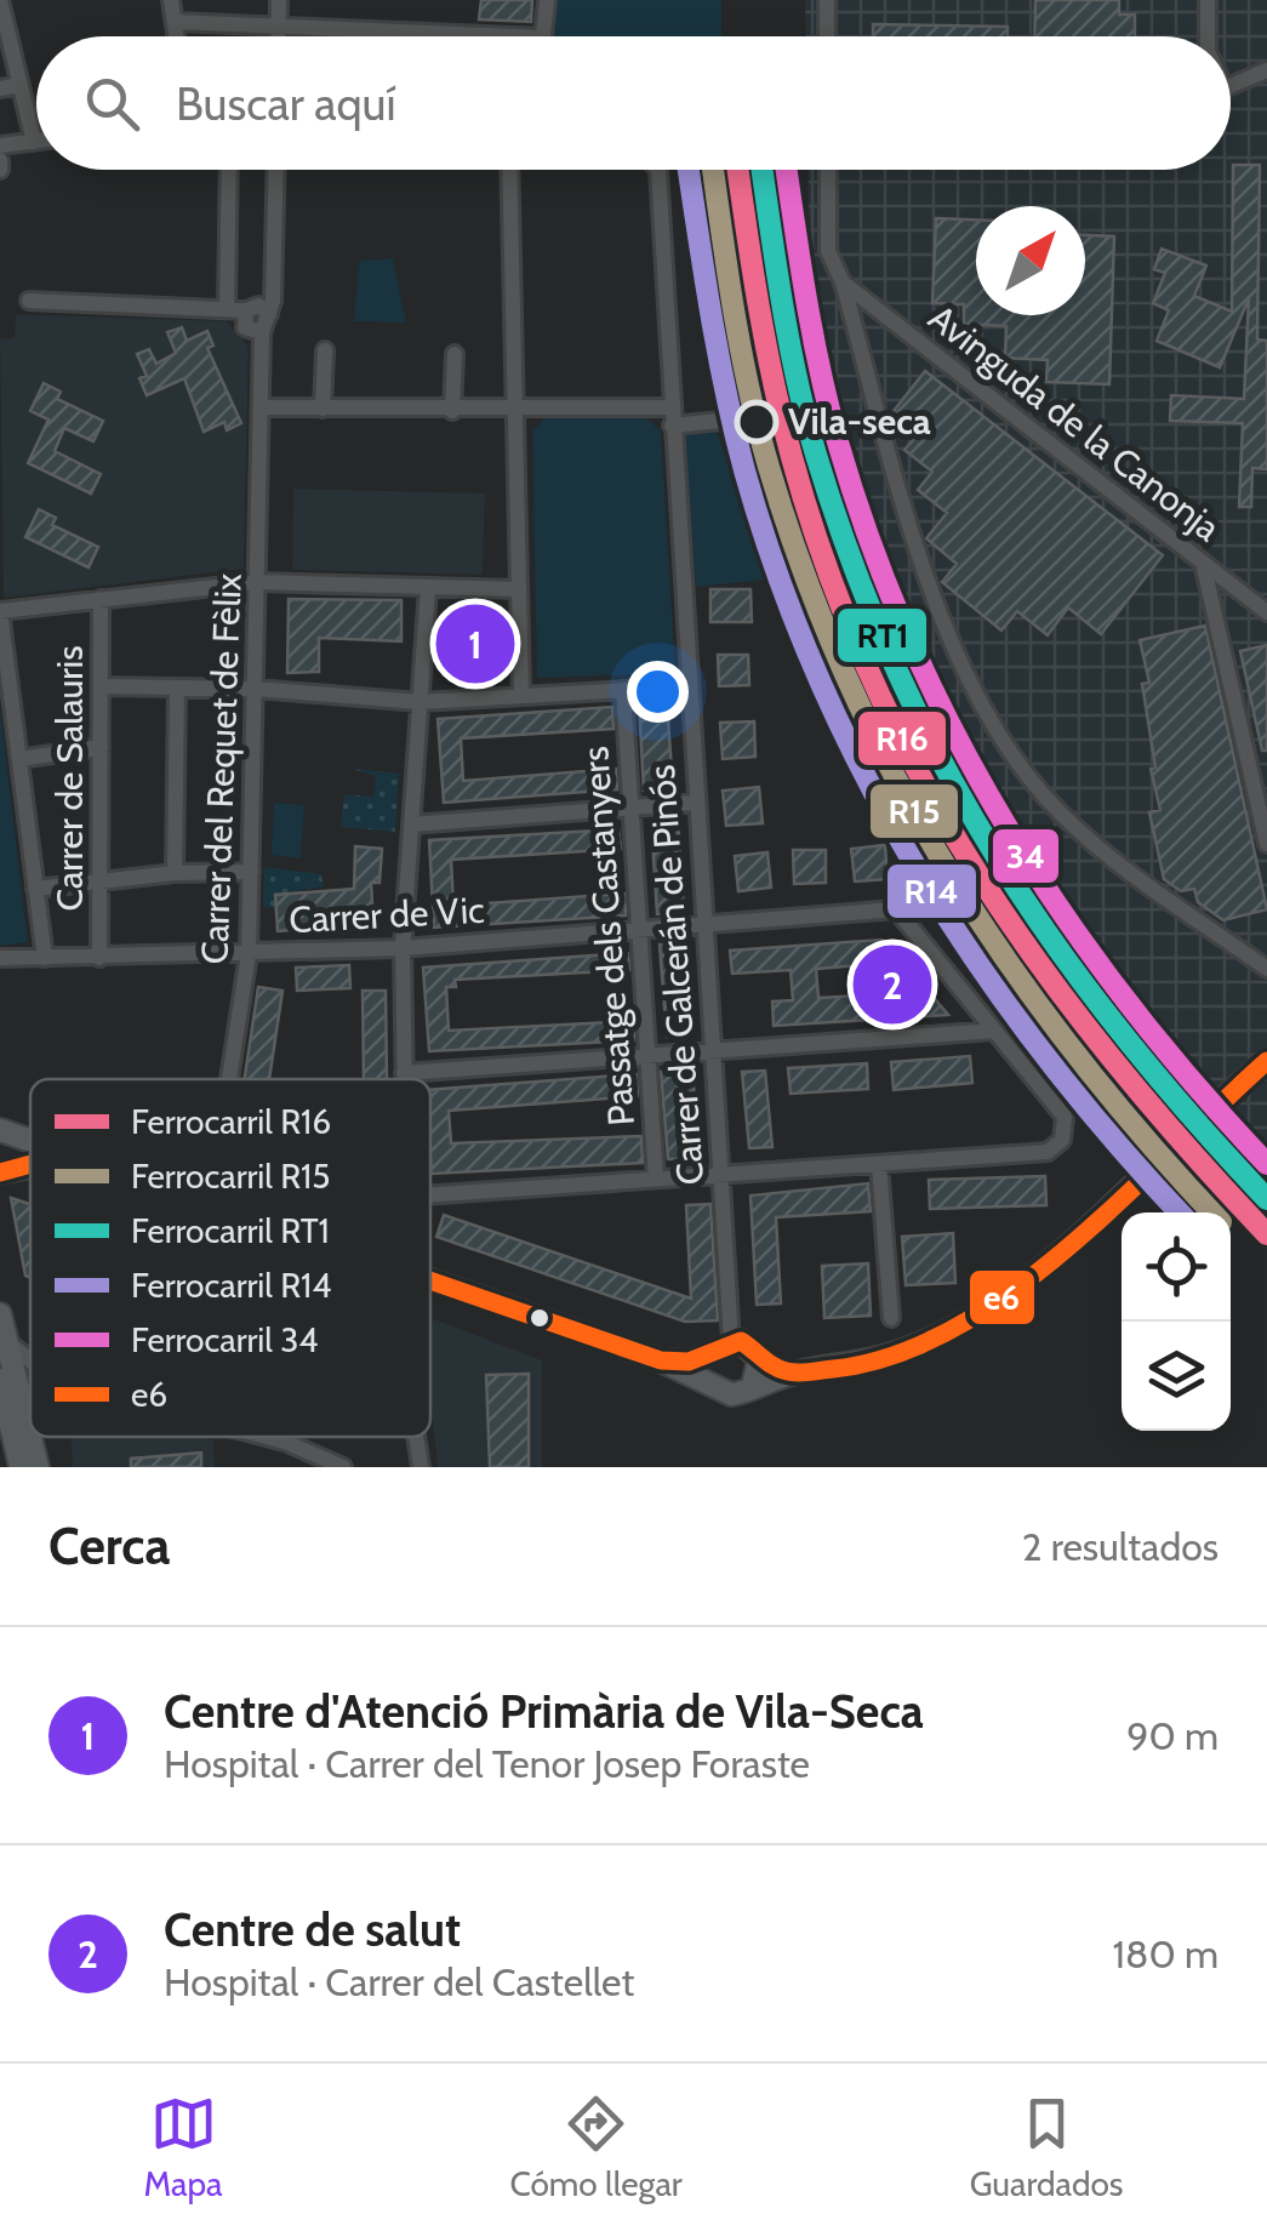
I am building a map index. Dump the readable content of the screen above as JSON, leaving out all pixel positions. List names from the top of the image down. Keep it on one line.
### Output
{"streets":{"street":["Avinguda de la Canonja","Carrer del Requet de Fèlix","Carrer de Salauris","Carrer de Vic","Passatge dels Castanyers","Carrer de Galcerán de Pinós"]},"crossings":[["Carrer del Requet de Fèlix","Carrer de Vic"],["Carrer de Salauris","Carrer de Vic"],["Carrer de Vic","Passatge dels Castanyers"],["Carrer de Vic","Carrer de Galcerán de Pinós"]],"places":["Vila-seca"],"lines":["rail line R16","rail line R15","rail line RT1","rail line R14","rail line 34","transit line e6"],"legend":["Ferrocarril R16","Ferrocarril R15","Ferrocarril RT1","Ferrocarril R14","Ferrocarril 34","e6"],"north":"top right","page":{"search":"Buscar aquí","pins":["1","2"],"heading":["Cerca","2 resultados"],"list":[{"mark":"1","name":"Centre d'Atenció Primària de Vila-Seca","note":"Hospital · Carrer del Tenor Josep Foraste","value":"90 m"},{"mark":"2","name":"Centre de salut","note":"Hospital · Carrer del Castellet","value":"180 m"}],"nav":["Mapa","Cómo llegar","Guardados"]}}
